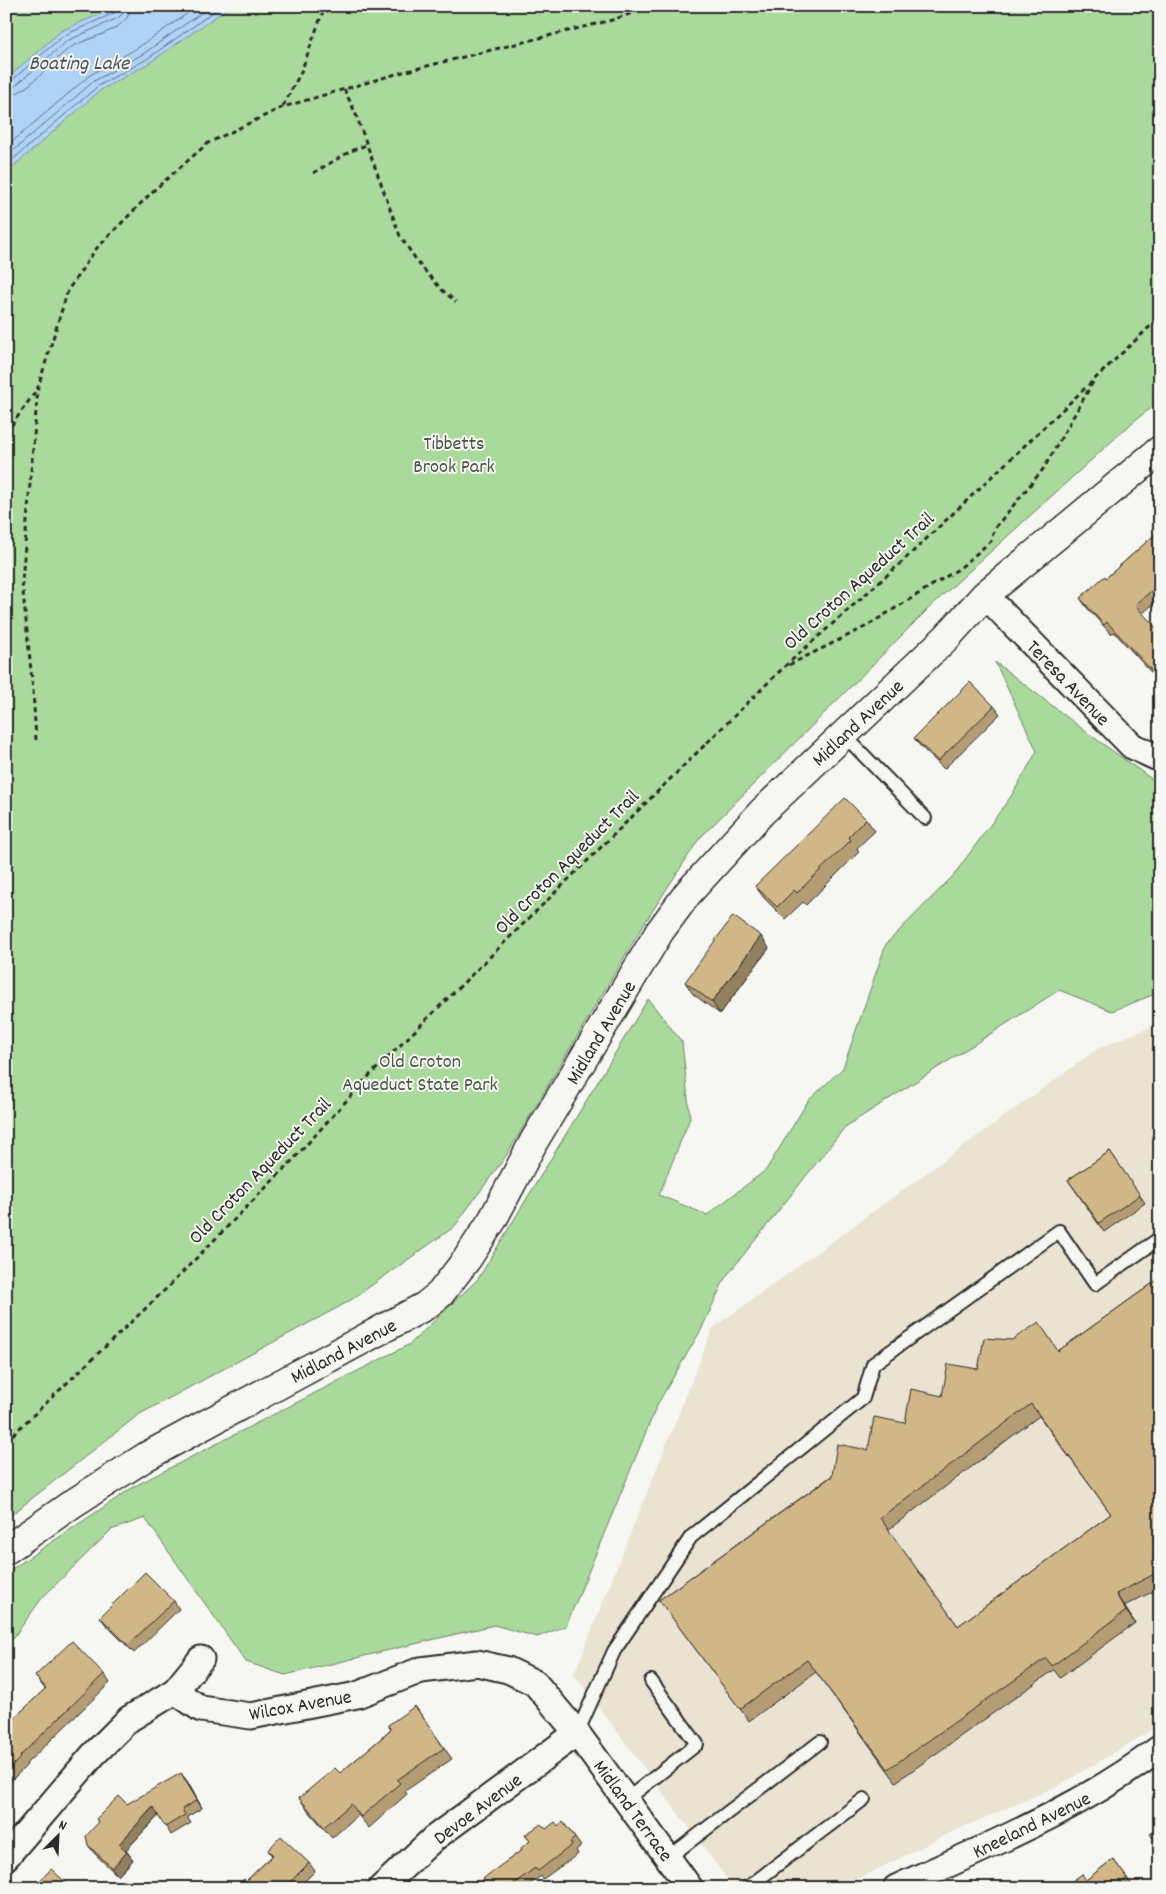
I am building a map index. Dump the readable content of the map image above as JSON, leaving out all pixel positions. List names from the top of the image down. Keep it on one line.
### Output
{"streets":{"street":["Teresa Avenue","Midland Avenue","Wilcox Avenue","Devoe Avenue","Midland Terrace","Kneeland Avenue"],"path":["Old Croton Aqueduct Trail"]},"crossings":[["Teresa Avenue","Midland Avenue"],["Wilcox Avenue","Devoe Avenue"],["Wilcox Avenue","Midland Terrace"],["Devoe Avenue","Midland Terrace"]],"water":["Boating Lake"],"parks":["Tibbetts Brook Park","Old Croton Aqueduct State Park"],"north":"top right"}
